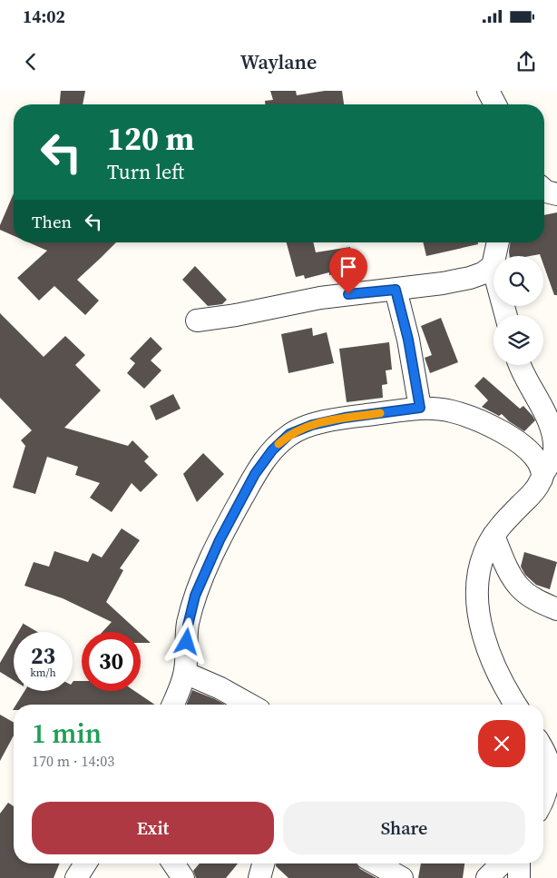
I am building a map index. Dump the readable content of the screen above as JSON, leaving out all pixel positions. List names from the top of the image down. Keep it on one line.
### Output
{"page":{"status":"14:02","header":"Waylane","turn":["120 m","Turn left"],"then":"Then","speed":"23 km/h","limit":"30","heading":["1 min","170 m · 14:03"],"buttons":["Exit","Share"]}}
